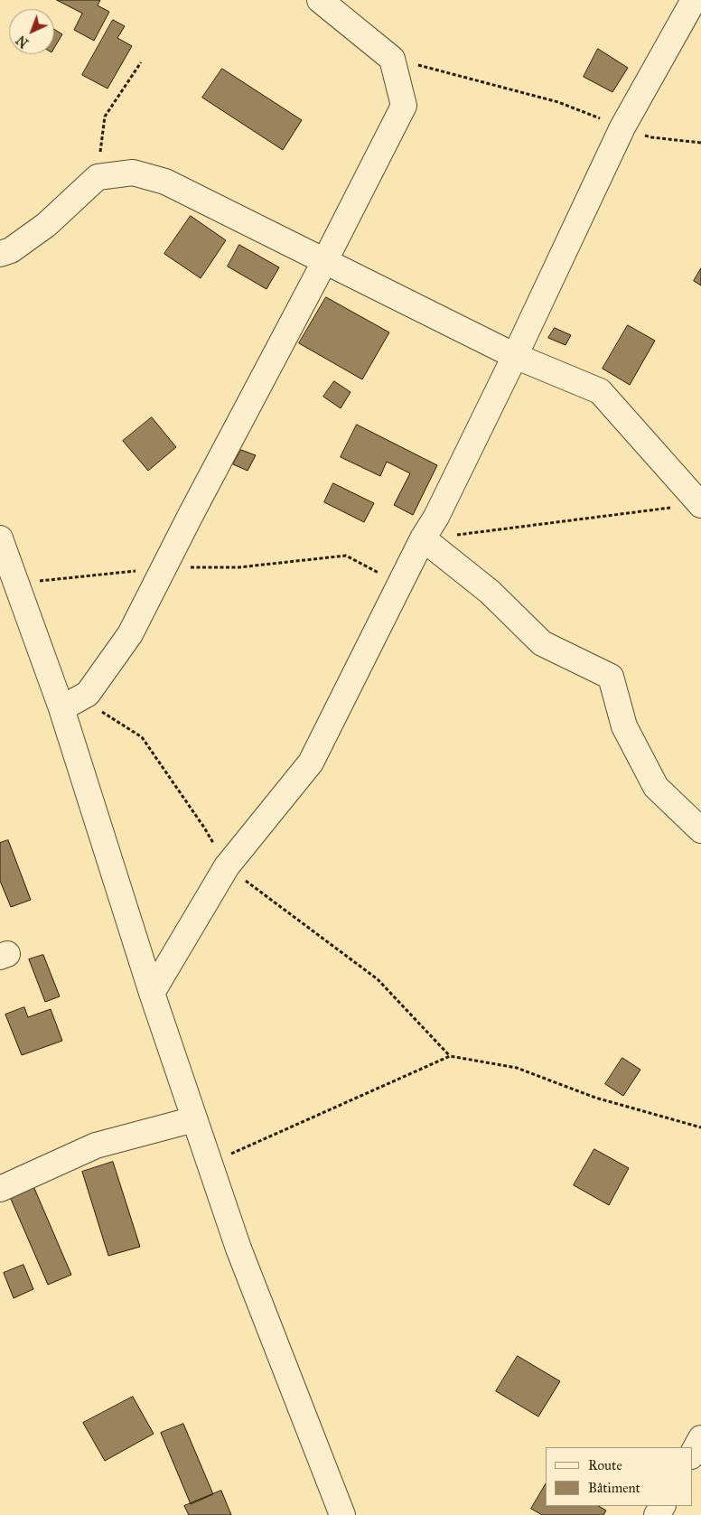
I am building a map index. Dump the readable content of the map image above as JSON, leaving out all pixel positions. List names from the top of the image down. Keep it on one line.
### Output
{"legend":["Route","Bâtiment"],"north":"bottom left"}
